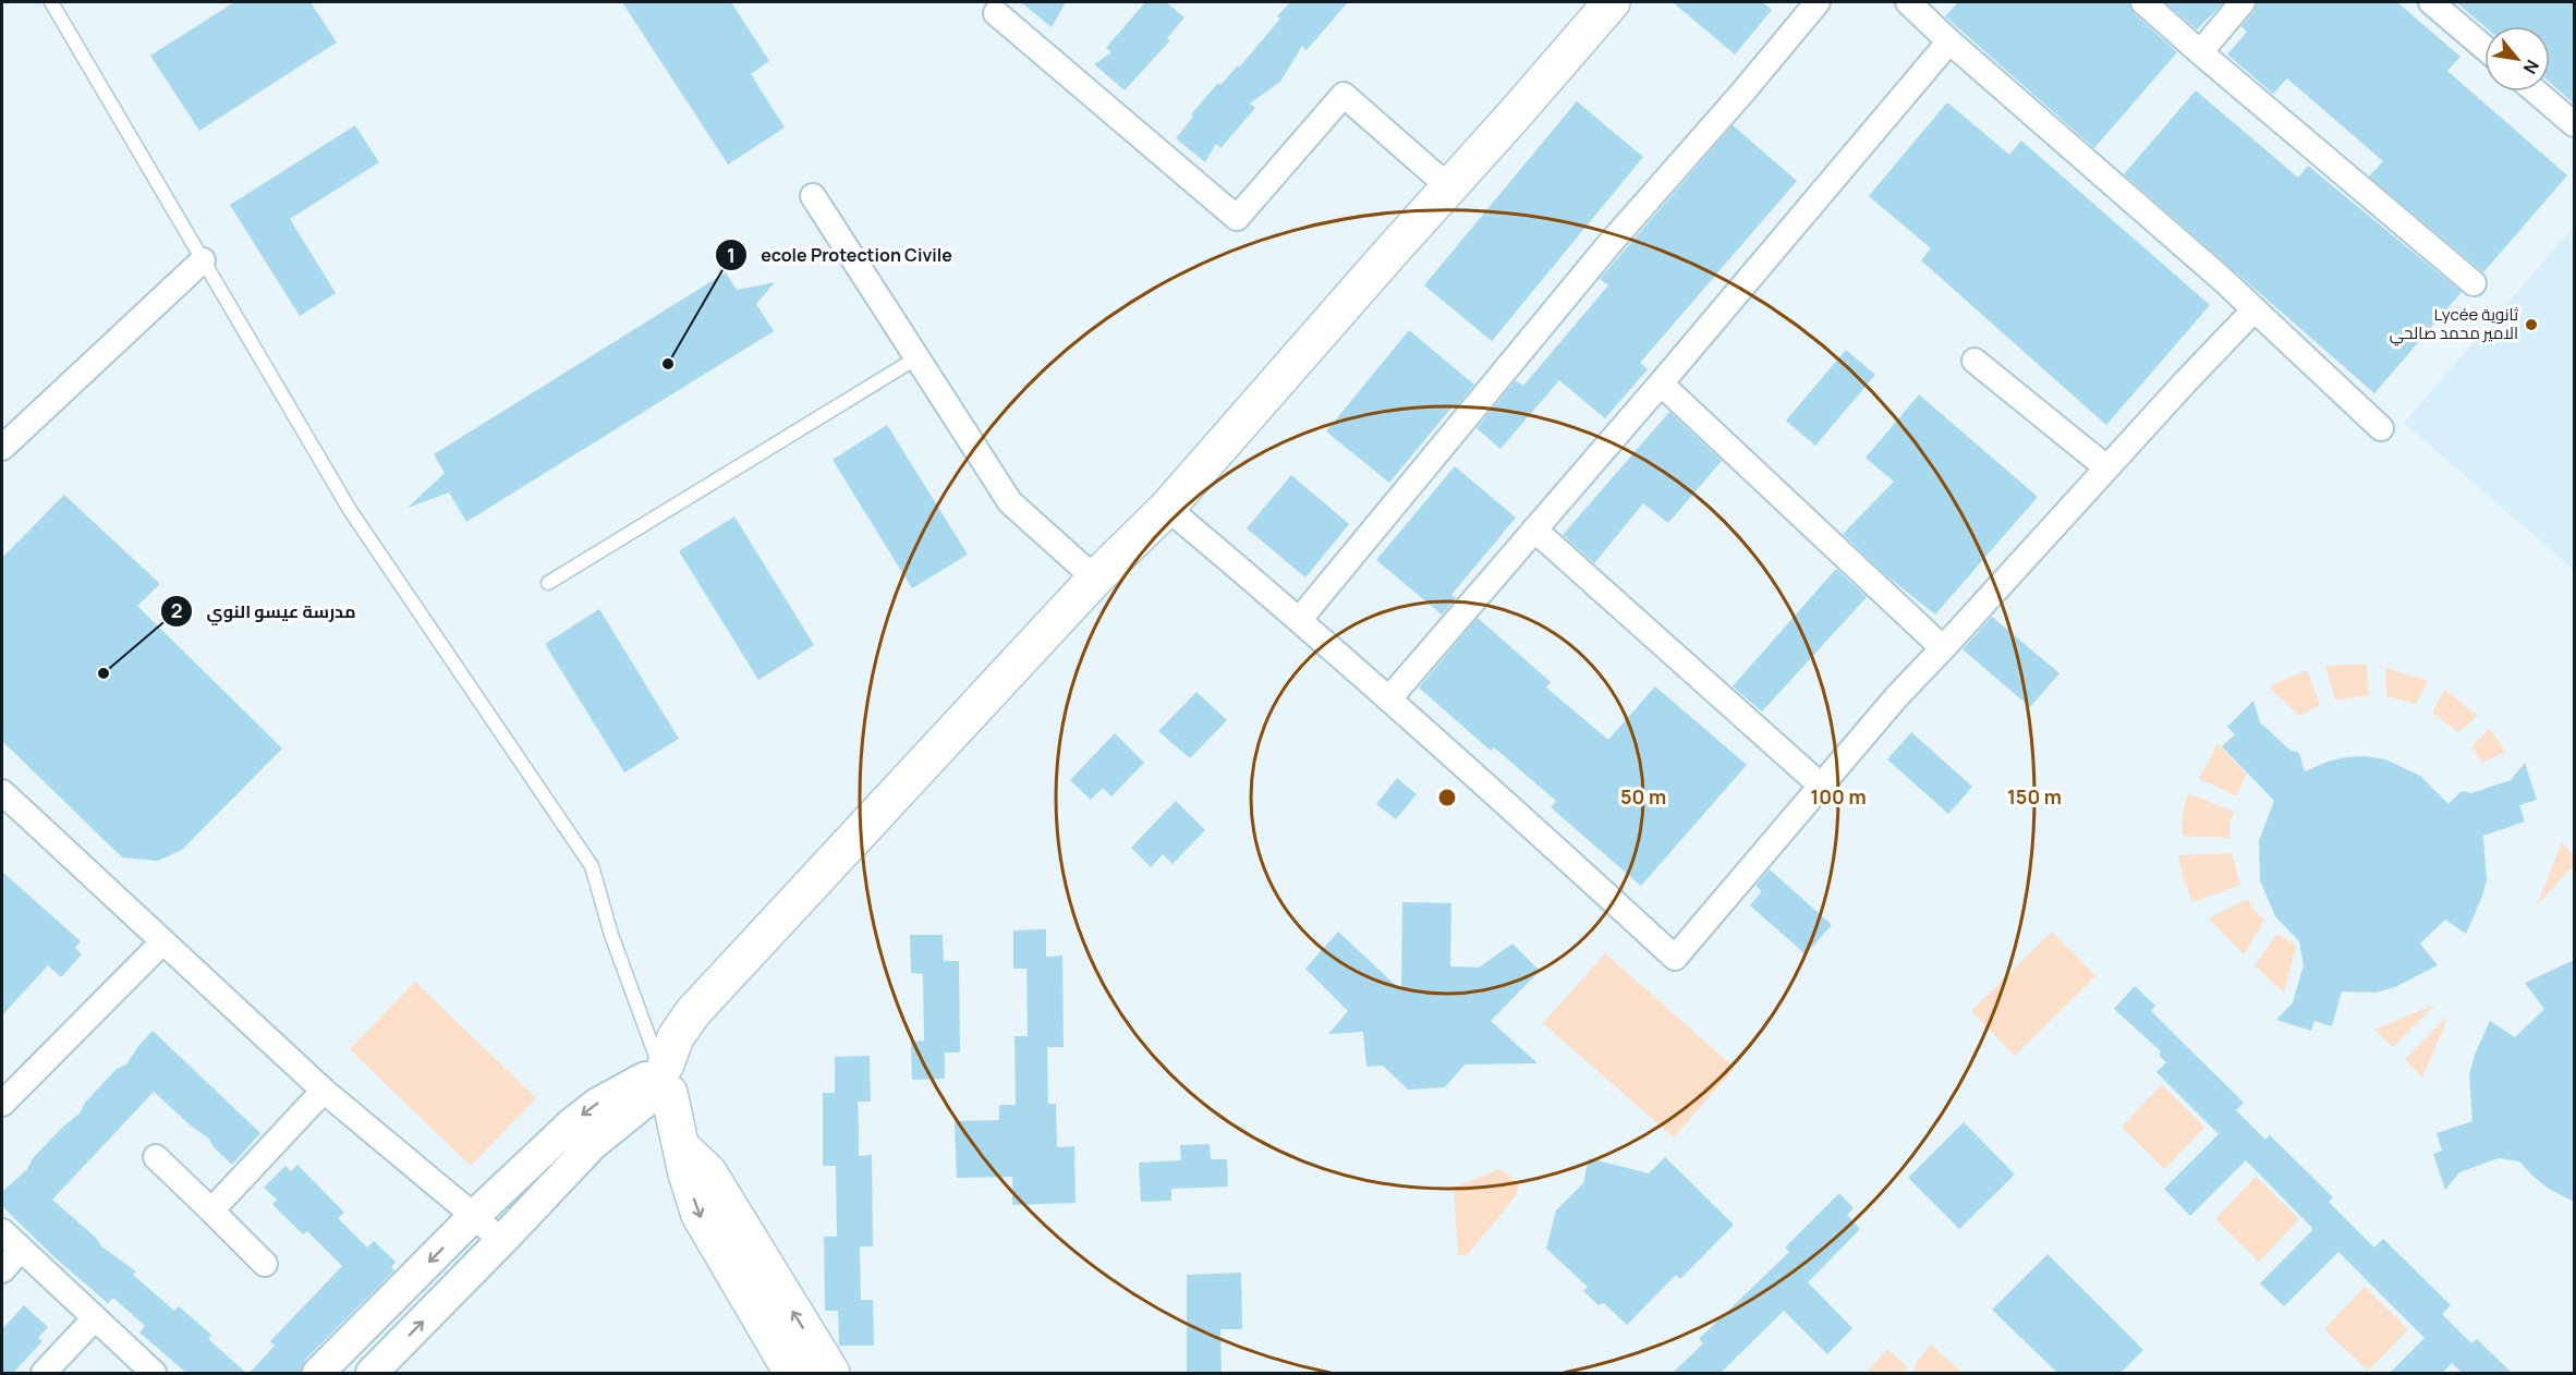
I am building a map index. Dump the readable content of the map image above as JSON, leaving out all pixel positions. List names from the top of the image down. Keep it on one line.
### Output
{"places":["Lycée ثانوية الامير محمد صالحي","ecole Protection Civile","مدرسة عيسو النوي"],"north":"bottom right","rings":["50 m","100 m","150 m"]}
